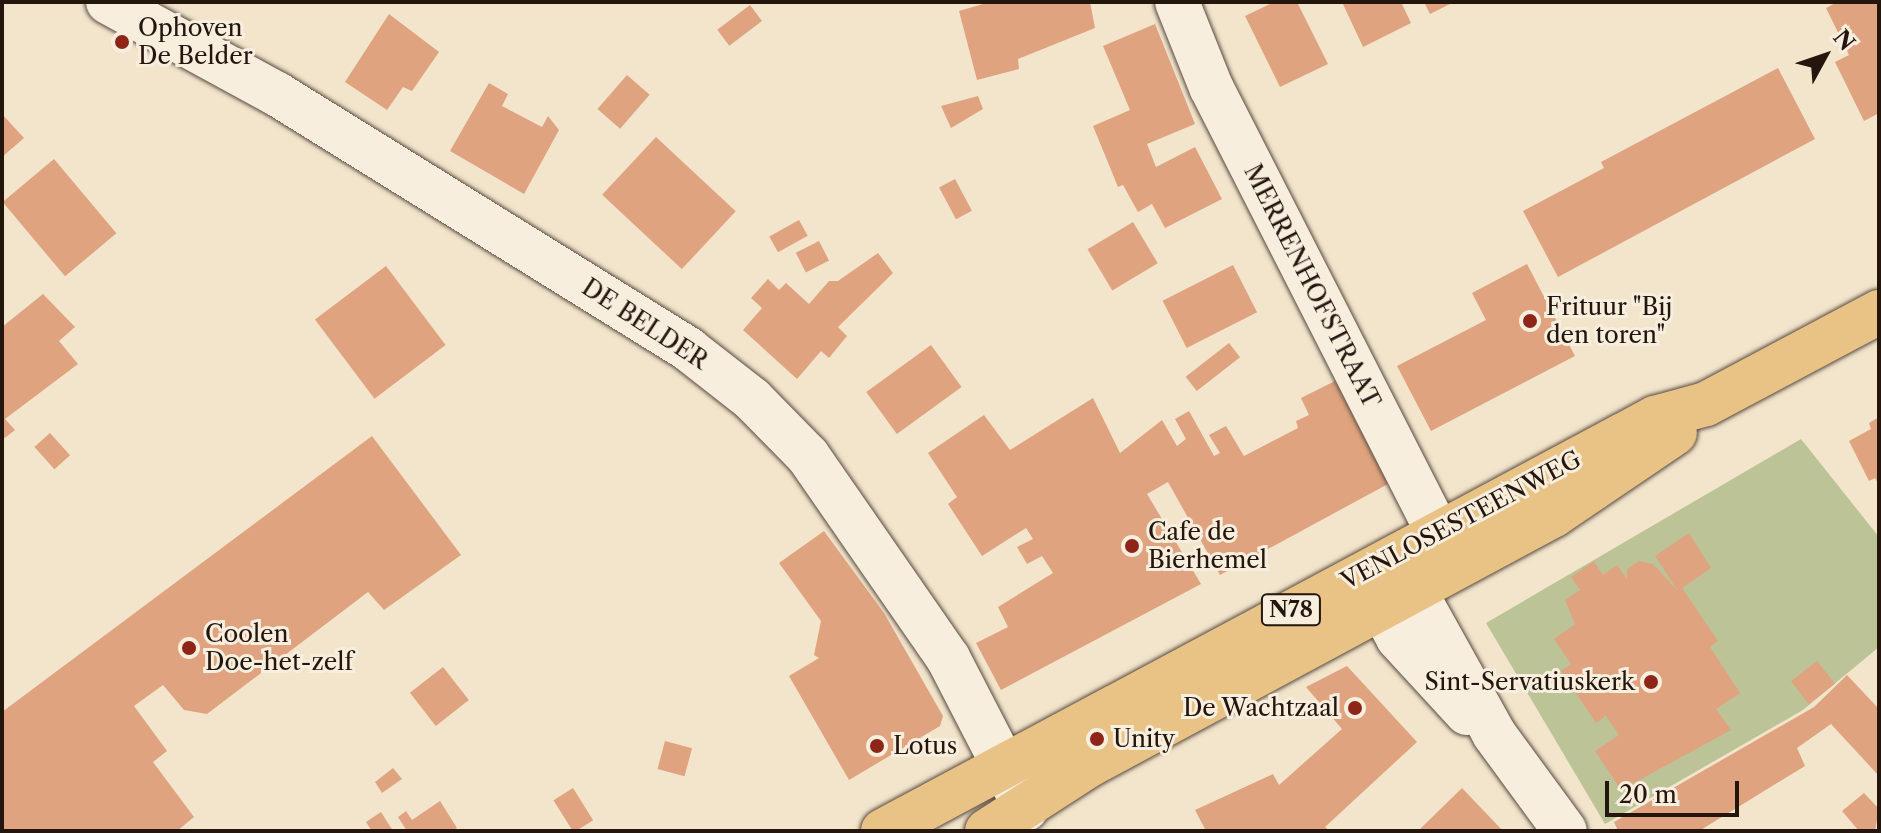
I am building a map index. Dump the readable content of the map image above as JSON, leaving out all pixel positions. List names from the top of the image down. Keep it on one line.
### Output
{"streets":{"main road":["VENLOSESTEENWEG","N78"],"street":["MERRENHOFSTRAAT","DE BELDER"]},"crossings":[["MERRENHOFSTRAAT","VENLOSESTEENWEG"],["DE BELDER","VENLOSESTEENWEG"]],"places":["Ophoven De Belder","Frituur \"Bij den toren\"","Cafe de Bierhemel","Coolen Doe-het-zelf","Sint-Servatiuskerk","De Wachtzaal","Unity","Lotus"],"scale_bar":"20 m","north":"top right"}
